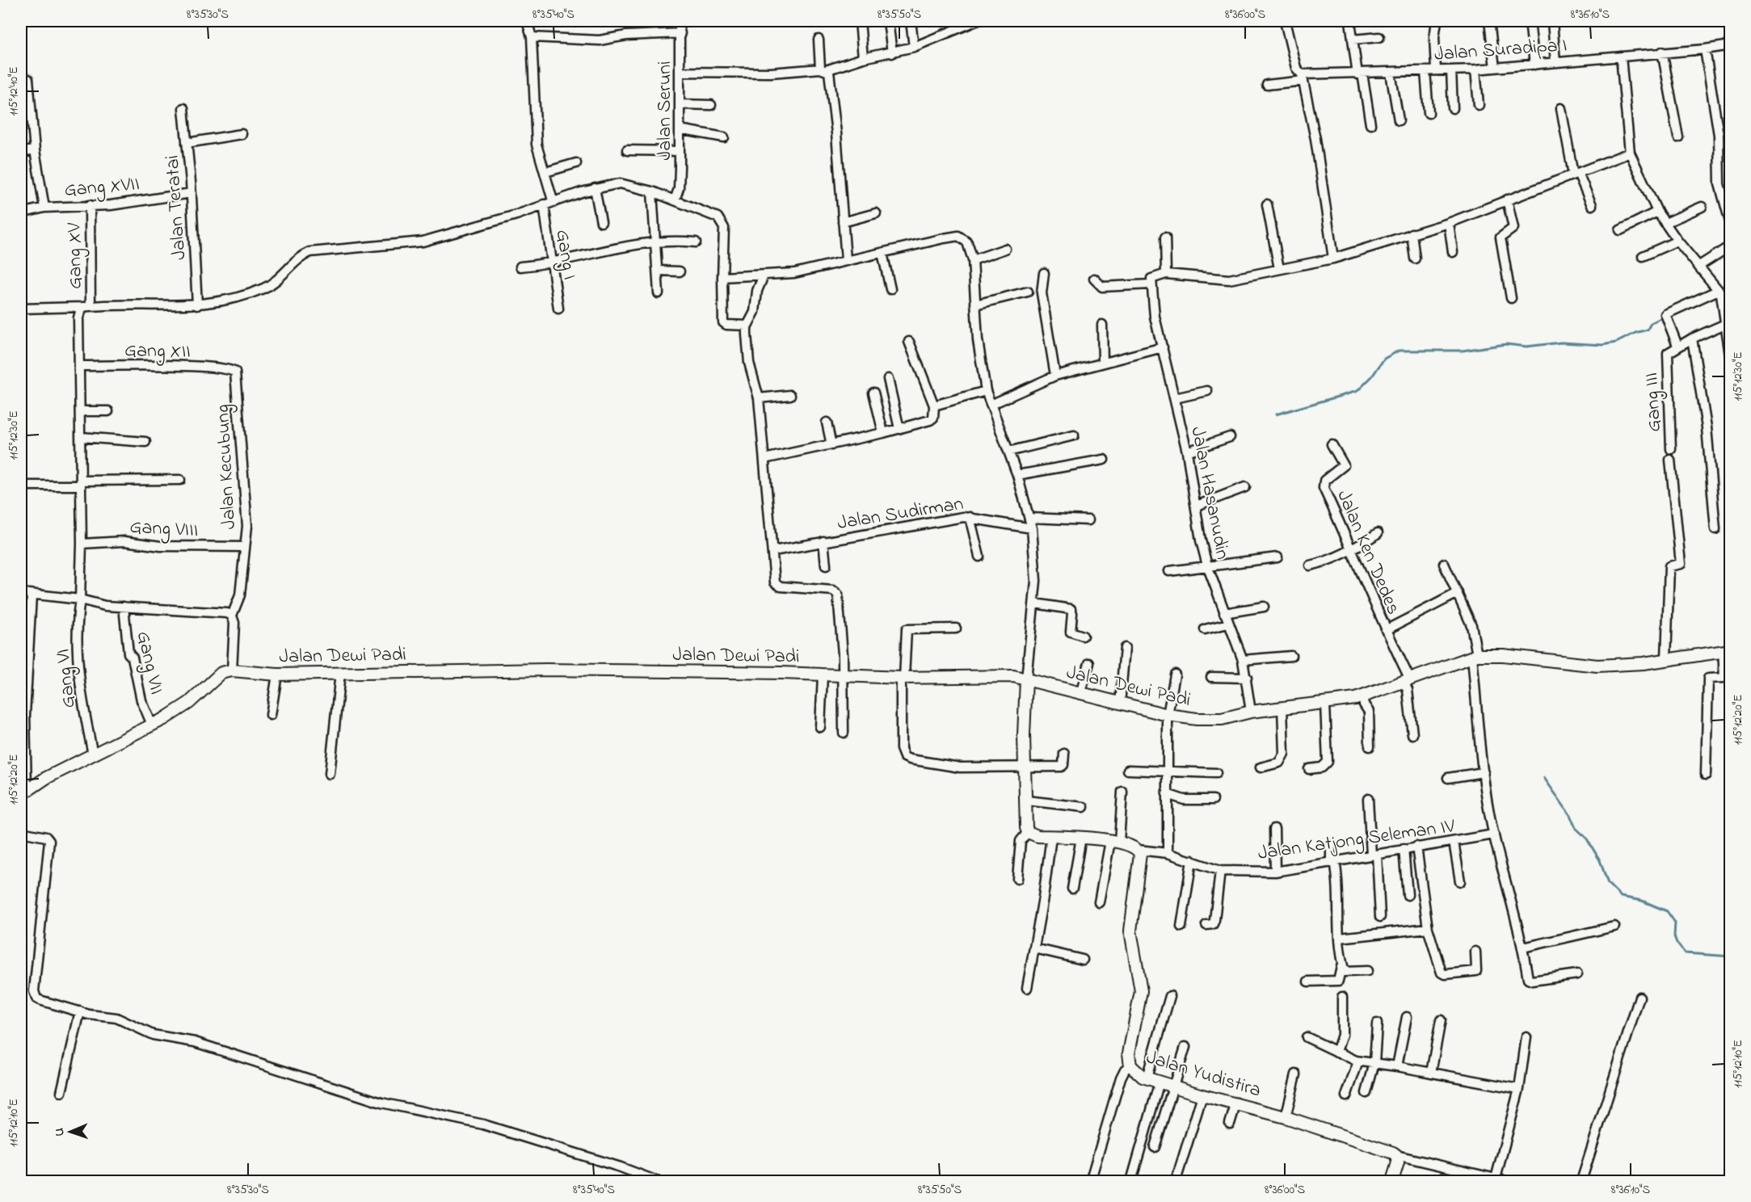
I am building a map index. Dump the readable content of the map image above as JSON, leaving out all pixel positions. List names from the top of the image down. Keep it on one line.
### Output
{"streets":{"street":["Jalan Suradipa I","Jalan Seruni","Gang XVII","Jalan Teratai","Gang I","Gang XV","Gang XII","Gang III","Jalan Kecubung","Jalan Hasanudin","Jalan Sudirman","Gang VIII","Jalan Ken Dedes","Jalan Dewi Padi","Gang VII","Gang VI","Jalan Katjong Seleman IV","Jalan Yudistira"]},"crossings":[["Gang XVII","Jalan Teratai"],["Gang XVII","Gang XV"],["Gang XV","Gang XII"],["Gang XV","Gang VI"],["Gang XII","Jalan Kecubung"],["Jalan Kecubung","Gang VIII"],["Jalan Hasanudin","Jalan Dewi Padi"],["Gang VIII","Gang VI"],["Jalan Ken Dedes","Jalan Dewi Padi"],["Jalan Katjong Seleman IV","Jalan Yudistira"]],"north":"left","coordinates":["8°35'30\"S","8°35'40\"S","8°35'50\"S","8°36'00\"S","8°36'10\"S","115°12'40\"E","115°12'30\"E","115°12'20\"E","115°12'10\"E"]}
